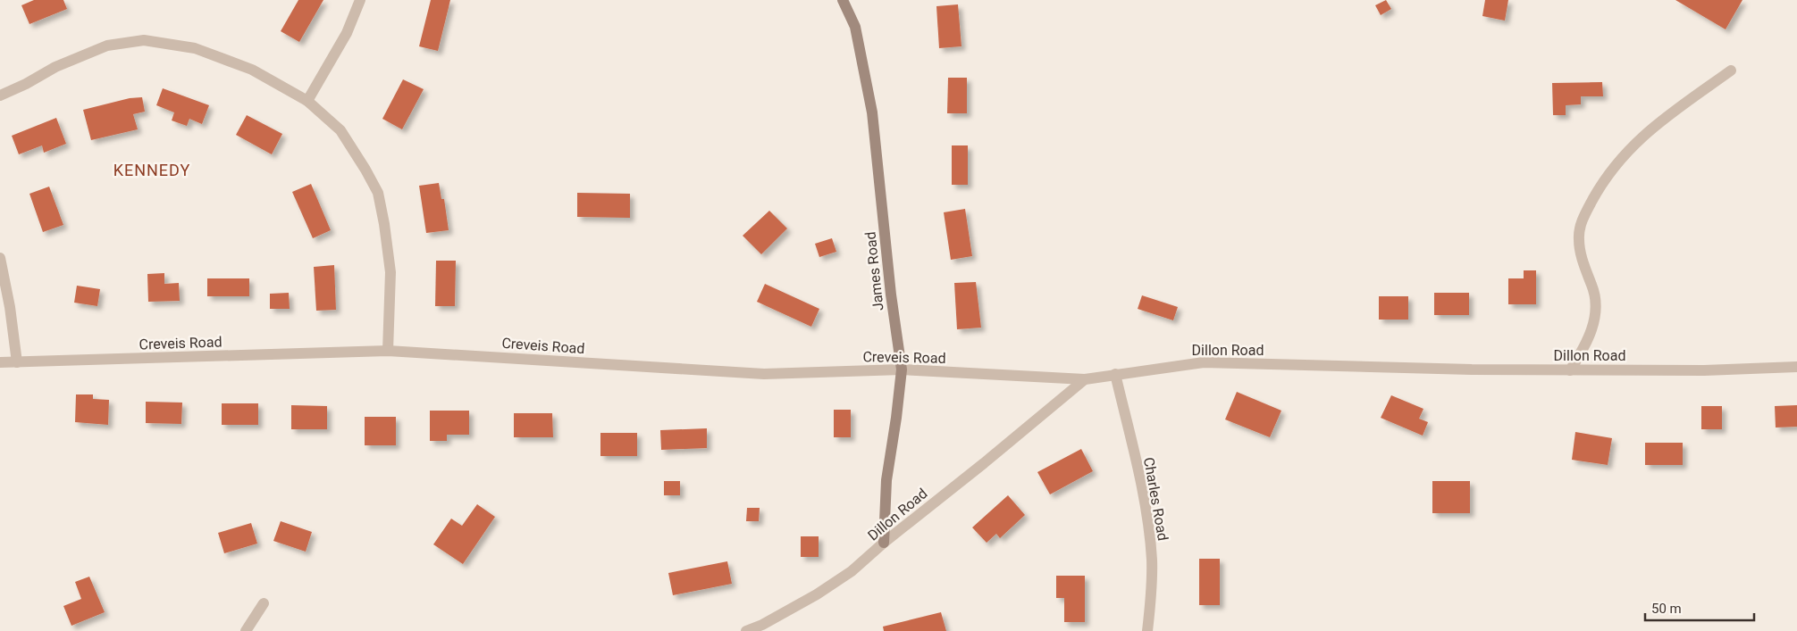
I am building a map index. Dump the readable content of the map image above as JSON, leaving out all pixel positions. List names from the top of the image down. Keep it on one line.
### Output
{"streets":{"street":["James Road","Creveis Road","Dillon Road","Charles Road"]},"crossings":[["James Road","Creveis Road"],["James Road","Dillon Road"],["Creveis Road","Dillon Road"],["Dillon Road","Charles Road"]],"districts":["KENNEDY"],"scale_bar":"50 m"}
